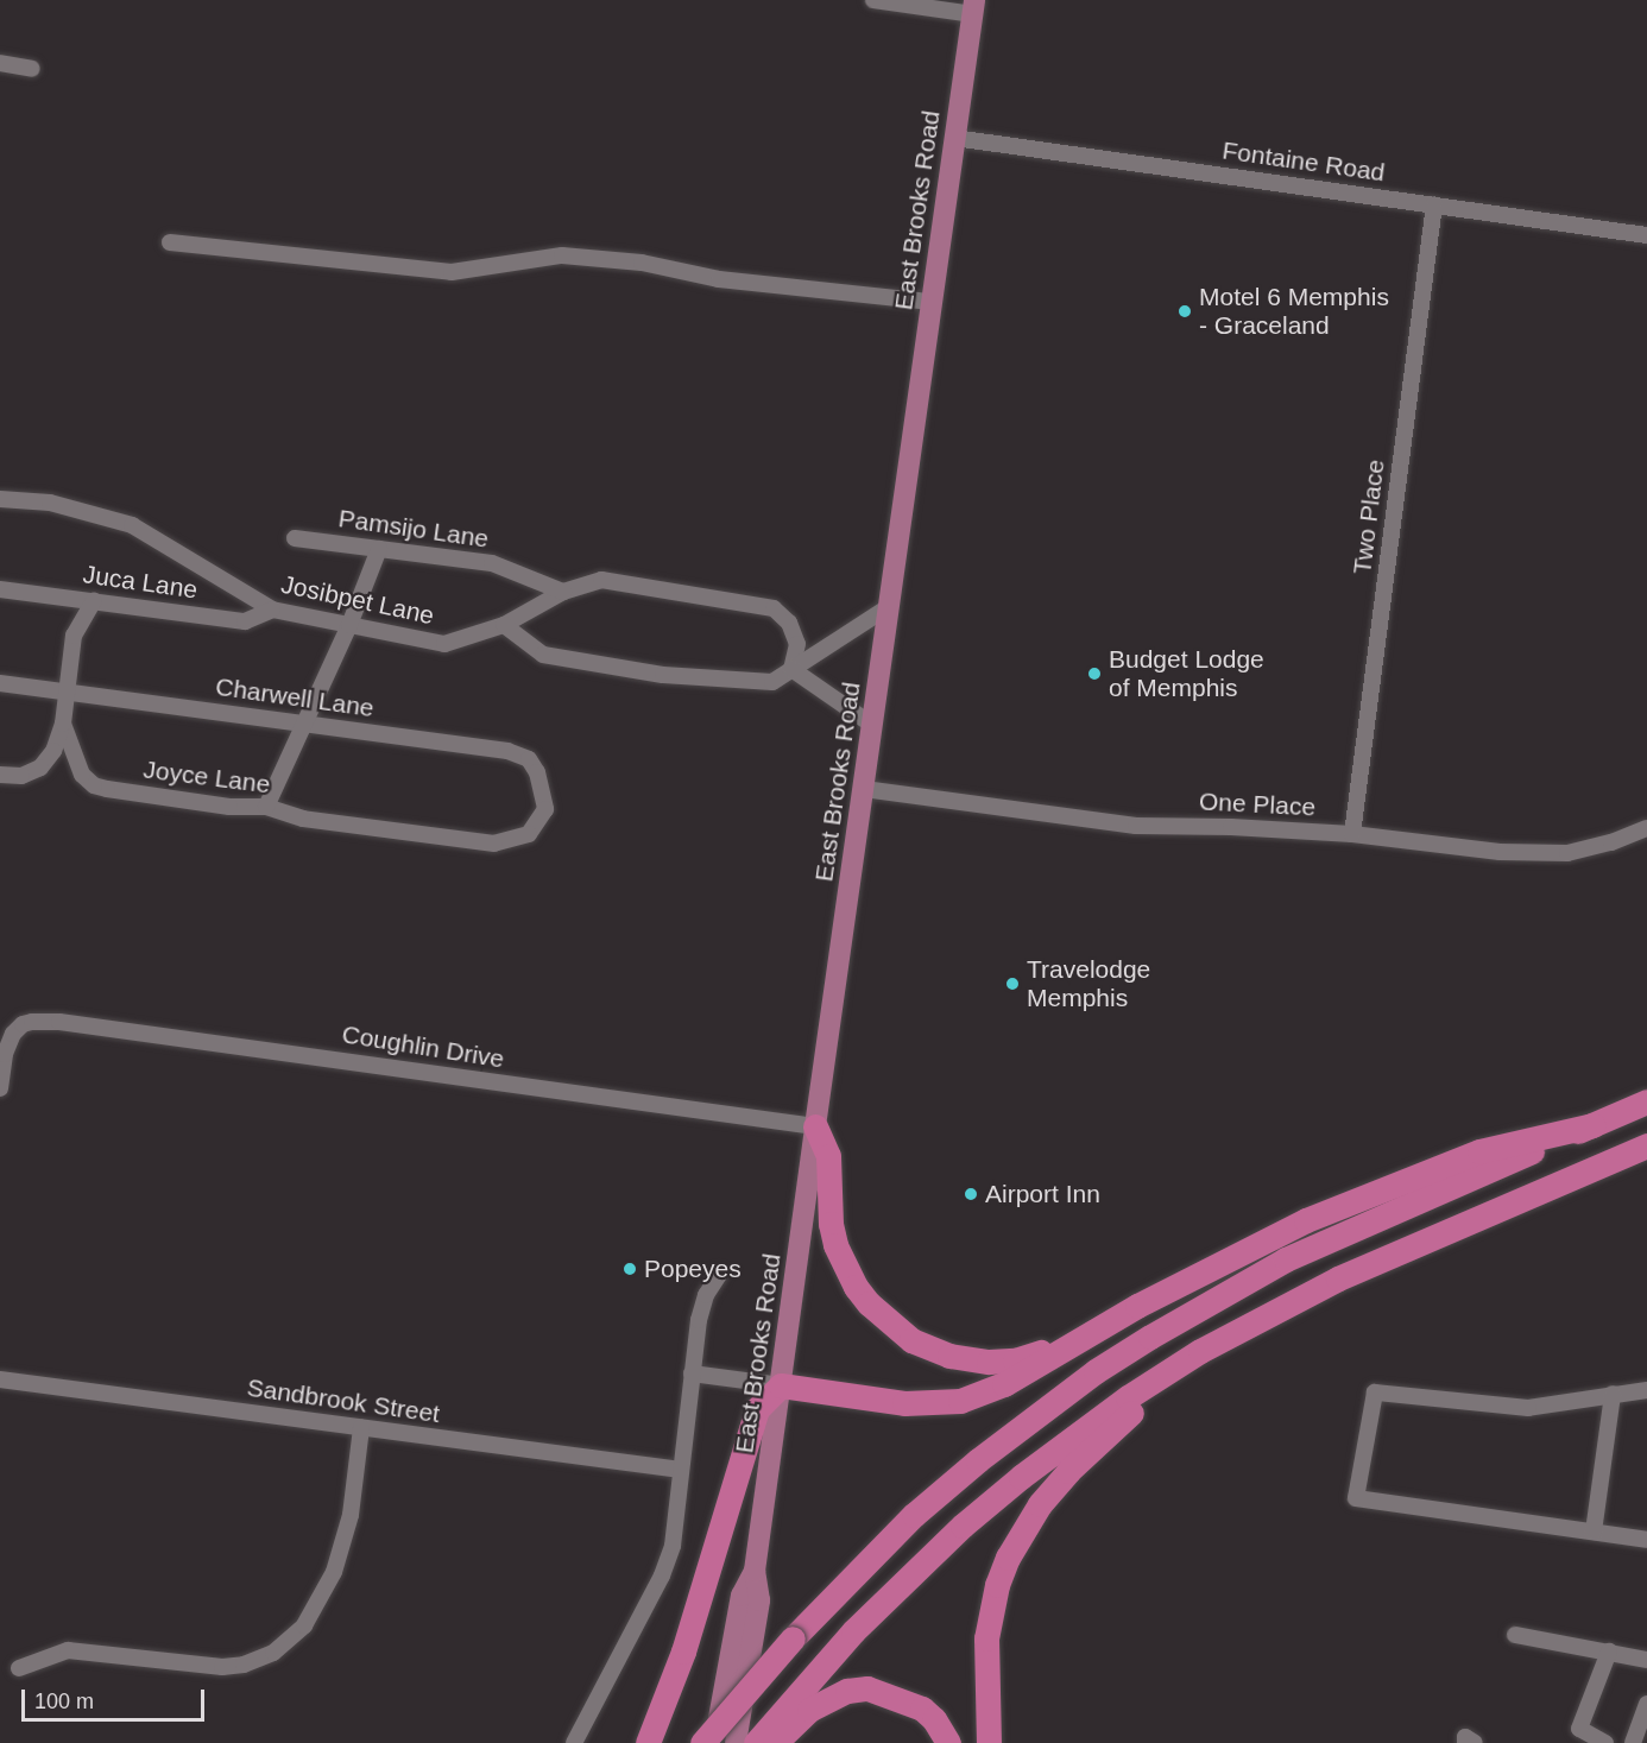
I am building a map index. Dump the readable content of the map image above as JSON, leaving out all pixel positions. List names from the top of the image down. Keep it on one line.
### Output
{"streets":{"main road":["East Brooks Road"],"street":["Fontaine Road","Two Place","Pamsijo Lane","Juca Lane","Josibpet Lane","Charwell Lane","Joyce Lane","One Place","Coughlin Drive","Sandbrook Street"]},"crossings":[["Fontaine Road","East Brooks Road"],["Fontaine Road","Two Place"],["East Brooks Road","One Place"],["East Brooks Road","Coughlin Drive"],["Two Place","One Place"],["Pamsijo Lane","Josibpet Lane"],["Juca Lane","Josibpet Lane"],["Charwell Lane","Joyce Lane"]],"places":["Motel 6 Memphis - Graceland","Budget Lodge of Memphis","Travelodge Memphis","Airport Inn","Popeyes"],"scale_bar":"100 m"}
